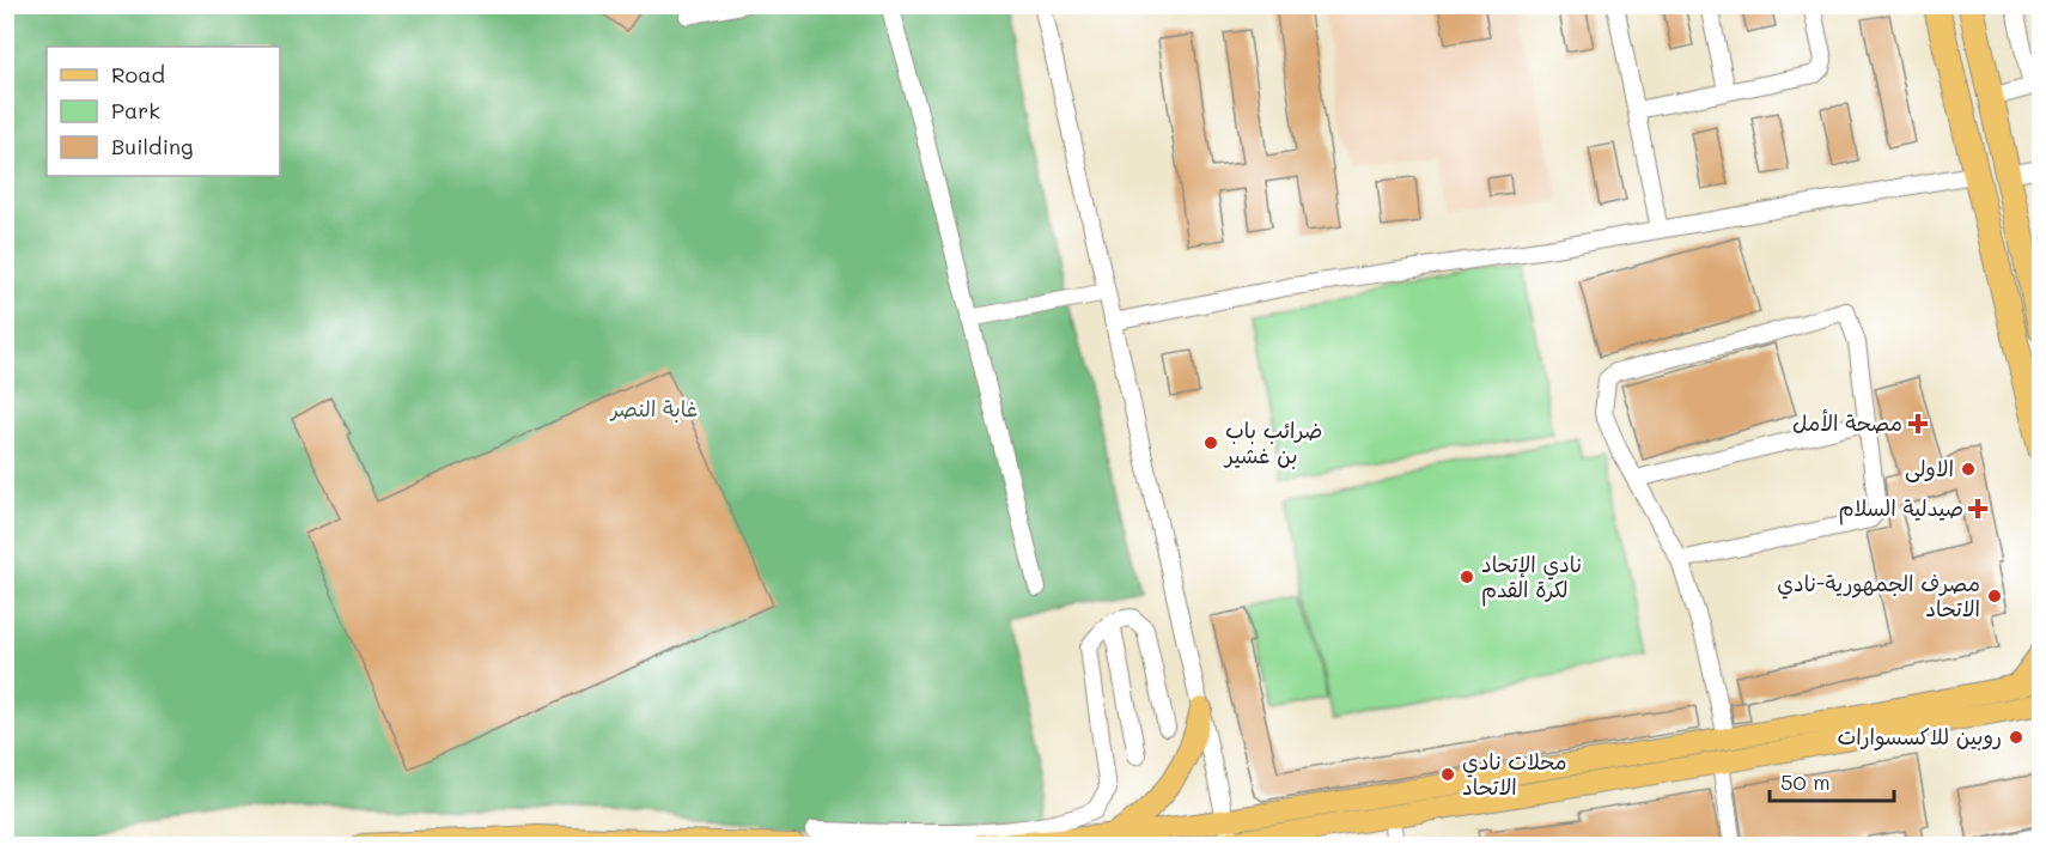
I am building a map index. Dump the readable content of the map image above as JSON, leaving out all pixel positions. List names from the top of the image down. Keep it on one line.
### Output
{"parks":["غابة النصر"],"places":{"health":["مصحة الأمل","صيدلية السلام"],"other":["ضرائب باب بن غشير","الاولى","نادي الإتحاد لكرة القدم","مصرف الجمهورية-نادي الاتحاد","روبين للاكسسوارات","محلات نادي الاتحاد"]},"legend":["Road","Park","Building"],"scale_bar":"50 m"}
